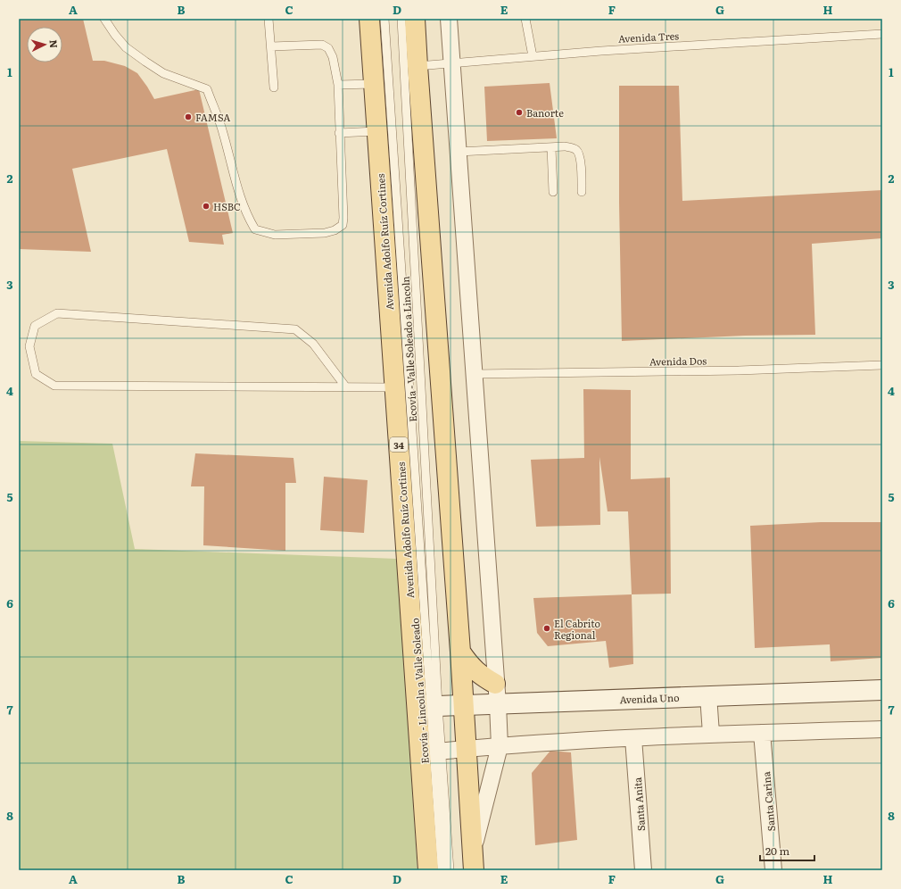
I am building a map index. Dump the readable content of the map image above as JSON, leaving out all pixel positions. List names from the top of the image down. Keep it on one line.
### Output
{"streets":{"main road":["Avenida Adolfo Ruíz Cortines","34"],"street":["Avenida Uno","Santa Carina","Santa Anita"],"lane":["Avenida Tres","Ecovía - Valle Soleado a Lincoln","Avenida Dos","Ecovía - Lincoln a Valle Soleado"]},"crossings":[["Avenida Adolfo Ruíz Cortines","Ecovía - Valle Soleado a Lincoln"],["Avenida Adolfo Ruíz Cortines","Ecovía - Lincoln a Valle Soleado"],["Avenida Adolfo Ruíz Cortines","Avenida Uno"],["Ecovía - Valle Soleado a Lincoln","Ecovía - Lincoln a Valle Soleado"],["Ecovía - Valle Soleado a Lincoln","Avenida Uno"],["Ecovía - Lincoln a Valle Soleado","Avenida Uno"]],"places":["Banorte","FAMSA","HSBC","El Cabrito Regional"],"scale_bar":"20 m","north":"right","grid":{"columns":["A","B","C","D","E","F","G","H"],"rows":["1","2","3","4","5","6","7","8"]}}
